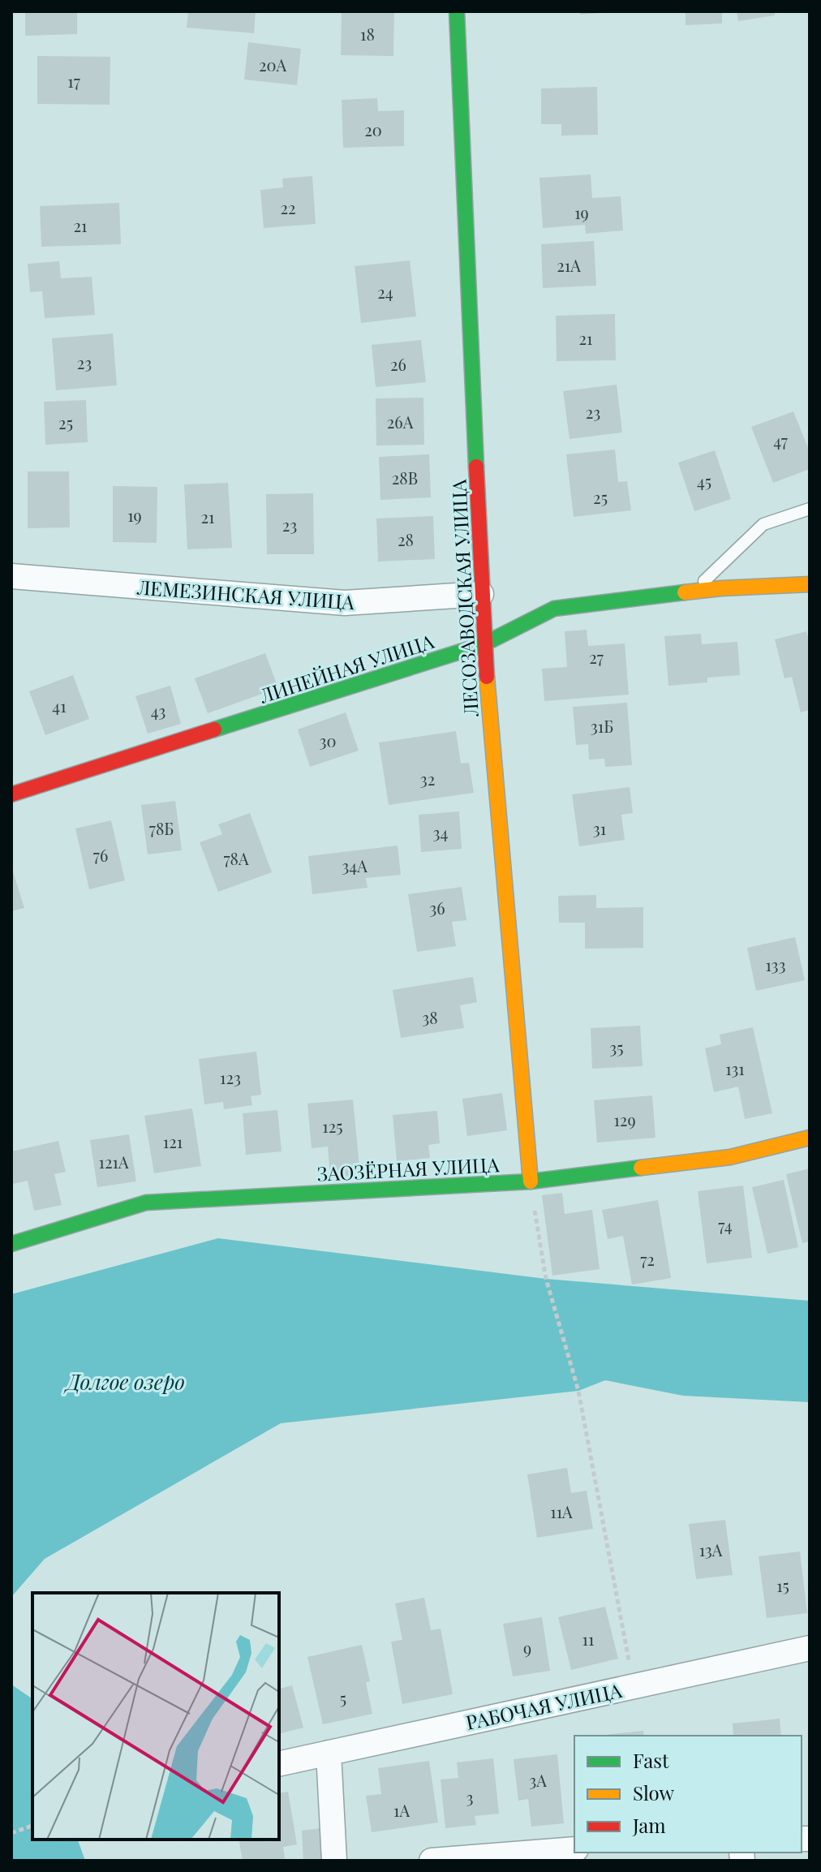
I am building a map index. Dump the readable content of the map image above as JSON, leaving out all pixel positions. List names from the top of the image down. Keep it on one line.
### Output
{"streets":{"street":["ЛЕМЕЗИНСКАЯ УЛИЦА","ЛЕСОЗАВОДСКАЯ УЛИЦА","ЛИНЕЙНАЯ УЛИЦА","ЗАОЗЁРНАЯ УЛИЦА","РАБОЧАЯ УЛИЦА"]},"crossings":[["ЛЕМЕЗИНСКАЯ УЛИЦА","ЛЕСОЗАВОДСКАЯ УЛИЦА"],["ЛЕСОЗАВОДСКАЯ УЛИЦА","ЛИНЕЙНАЯ УЛИЦА"],["ЛЕСОЗАВОДСКАЯ УЛИЦА","ЗАОЗЁРНАЯ УЛИЦА"]],"water":["Долгое озеро"],"house_numbers":["18","20А","17","20","22","19","21","21А","24","21","23","26","23","26А","25","47","28В","45","25","19","21","23","28","27","41","43","31Б","30","32","78Б","31","34","76","78А","34А","36","133","38","35","131","123","129","125","121","121А","74","72","11А","13А","15","11","9","5","3А","3","1А"],"legend":["Fast","Slow","Jam"]}
